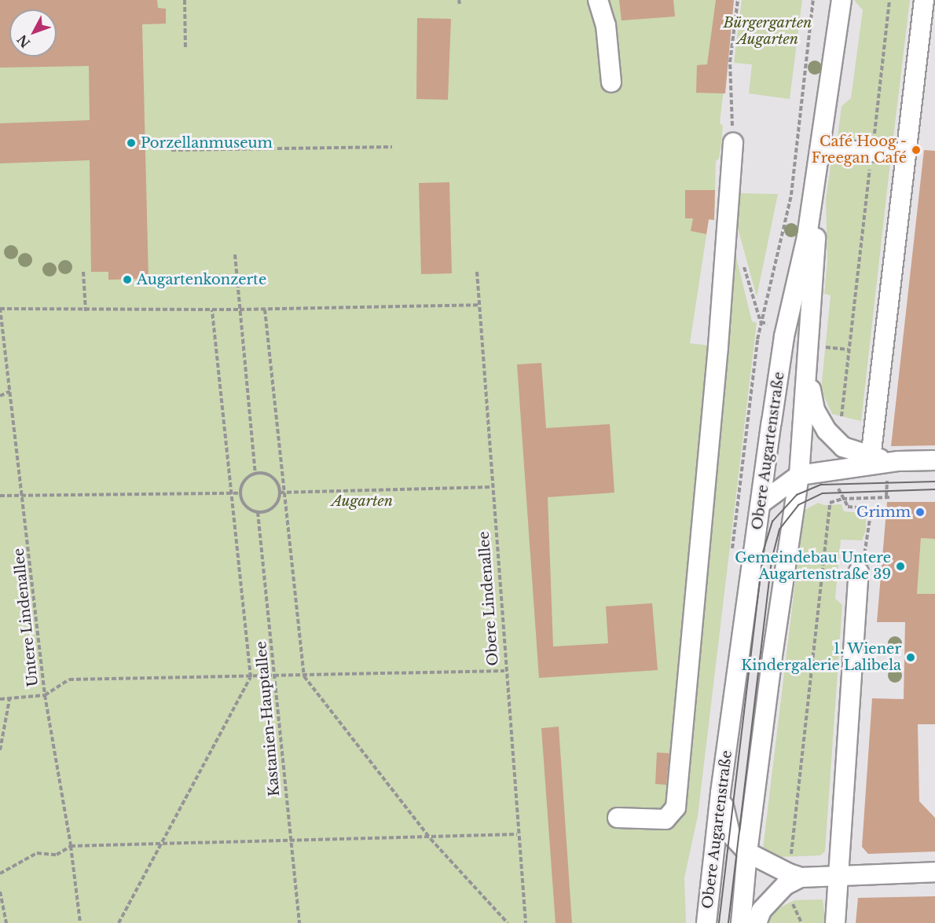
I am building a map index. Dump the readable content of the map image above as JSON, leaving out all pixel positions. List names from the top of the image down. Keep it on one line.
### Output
{"streets":{"street":["Obere Augartenstraße"],"path":["Obere Lindenallee","Untere Lindenallee","Kastanien-Hauptallee"]},"parks":["Bürgergarten Augarten","Augarten"],"places":["Porzellanmuseum","Café Hoog - Freegan Café","Augartenkonzerte","Grimm","Gemeindebau Untere Augartenstraße 39","1. Wiener Kindergalerie Lalibela"],"north":"bottom left"}
